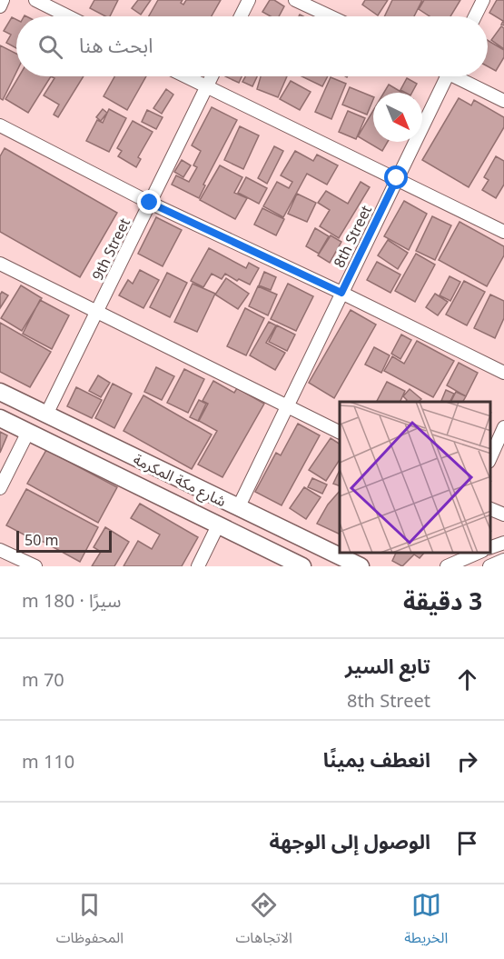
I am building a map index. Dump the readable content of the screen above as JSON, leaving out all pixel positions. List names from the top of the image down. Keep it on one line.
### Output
{"streets":{"main road":["شارع مكة المكرمة"],"street":["8th Street","9th Street"]},"crossings":[["8th Street","شارع مكة المكرمة"],["9th Street","شارع مكة المكرمة"]],"scale_bar":"50 m","north":"bottom right","page":{"search":"ابحث هنا","scale":"50 m","heading":["3 دقيقة","سيرًا · 180 m"],"list":[["تابع السير","8th Street","70 m"],["انعطف يمينًا","110 m"],"الوصول إلى الوجهة"],"nav":["الخريطة","الاتجاهات","المحفوظات"]}}
